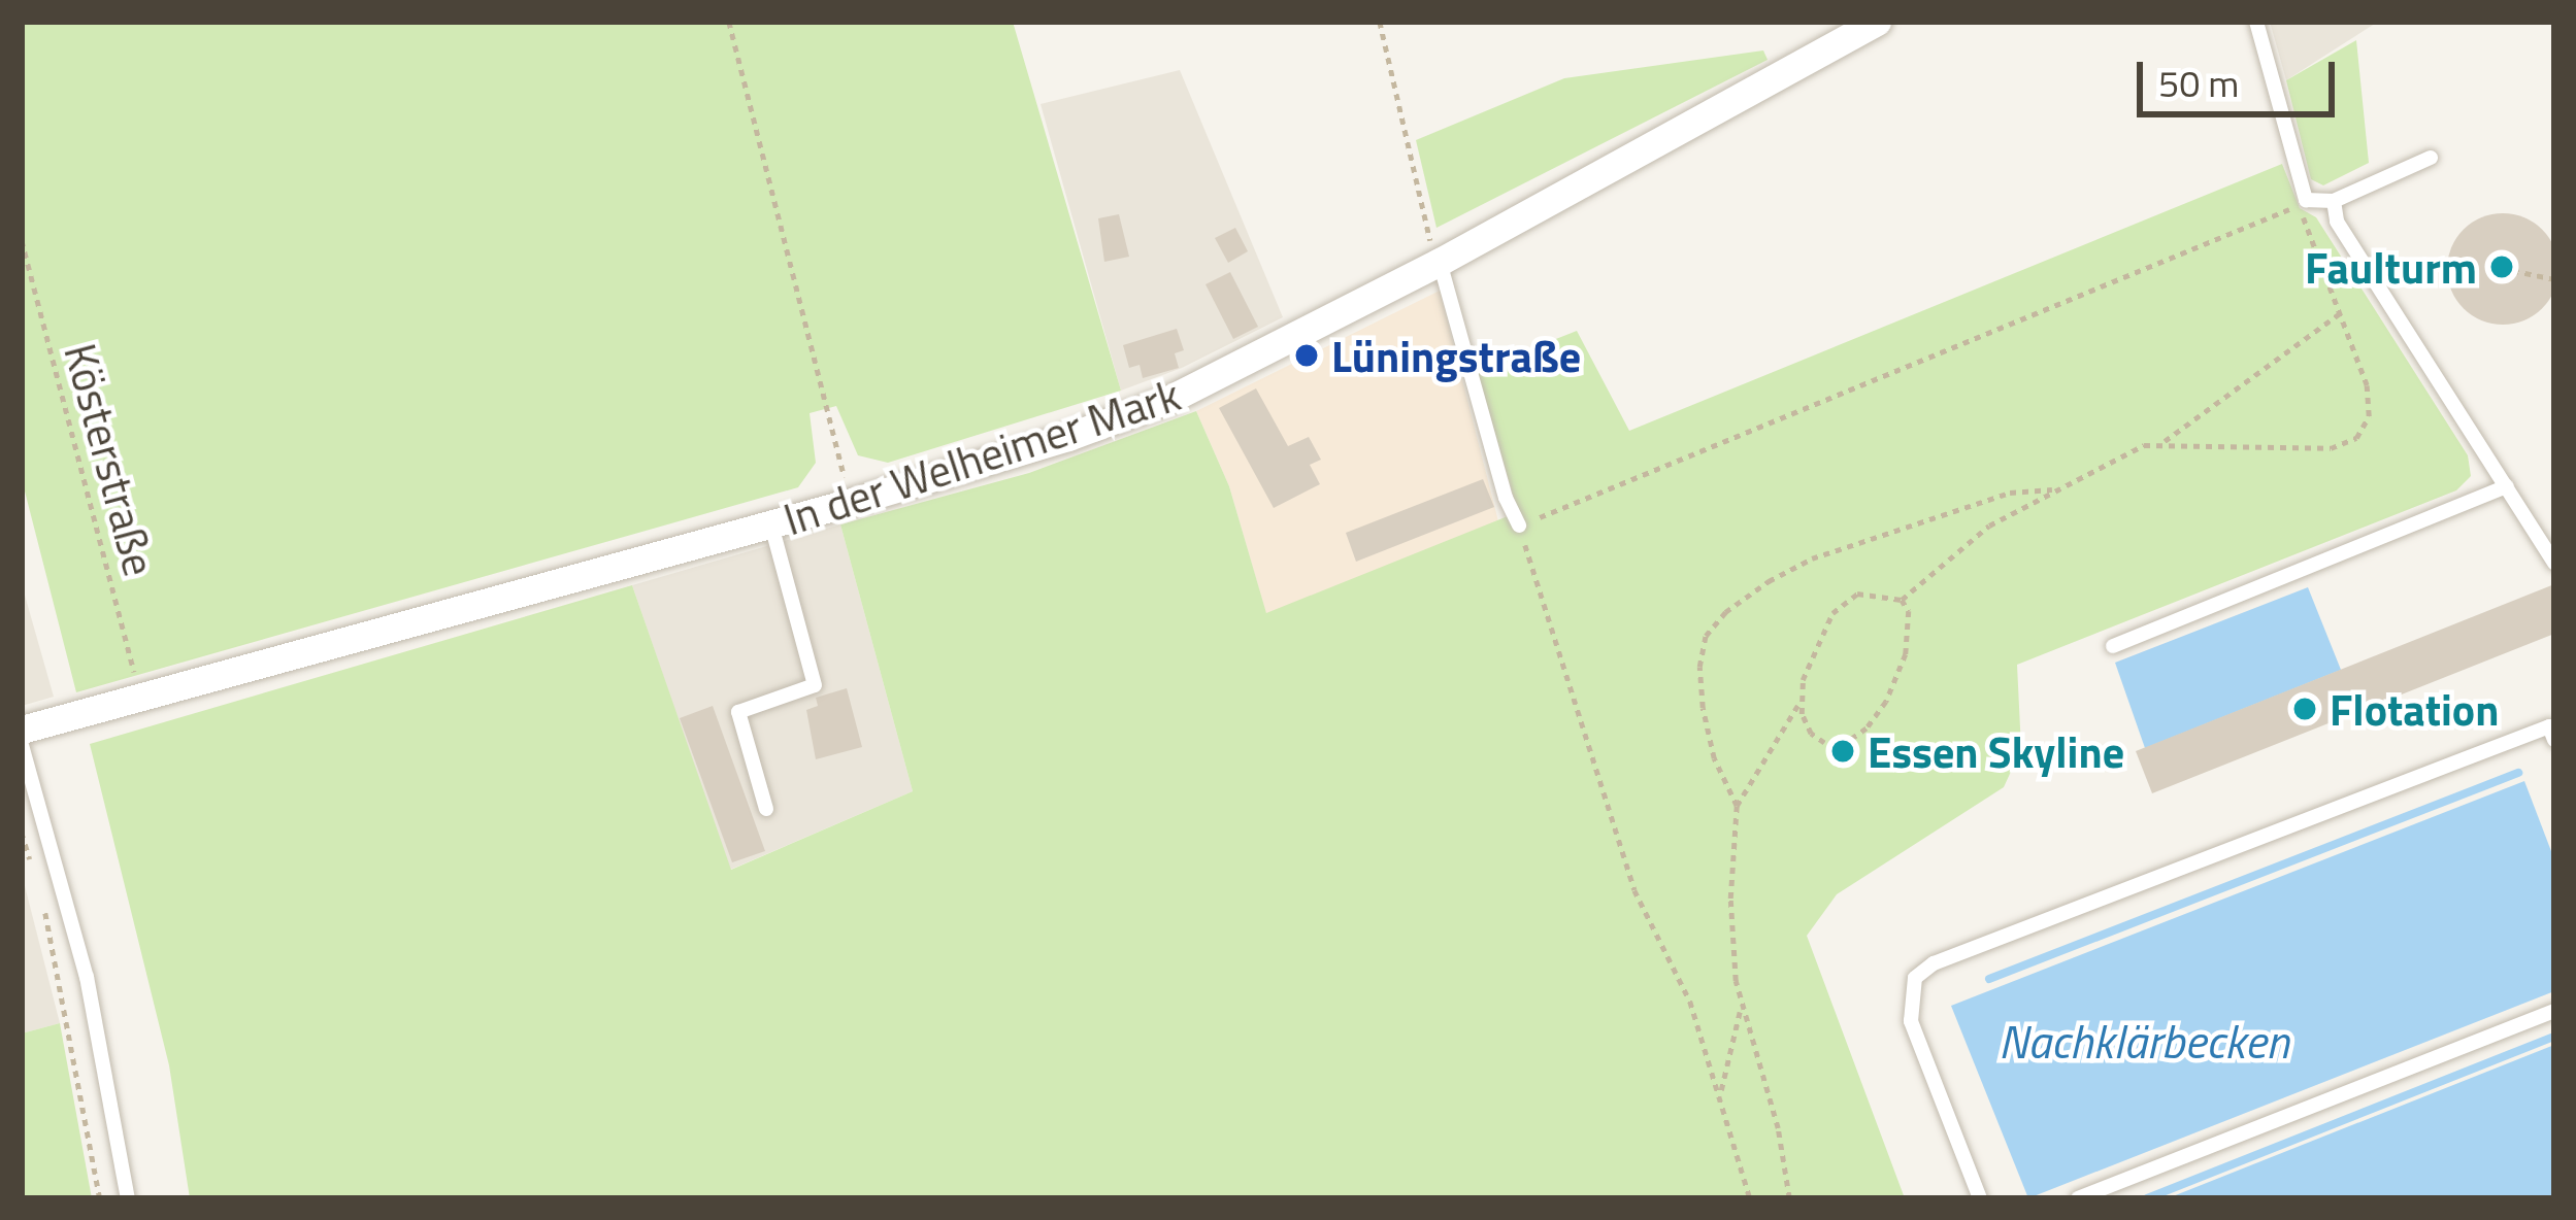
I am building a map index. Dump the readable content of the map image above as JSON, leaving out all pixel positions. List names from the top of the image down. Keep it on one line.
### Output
{"streets":{"street":["In der Welheimer Mark"],"path":["Kösterstraße"]},"crossings":[["In der Welheimer Mark","Kösterstraße"]],"water":["Nachklärbecken"],"places":["Faulturm","Lüningstraße","Flotation","Essen Skyline"],"scale_bar":"50 m"}
